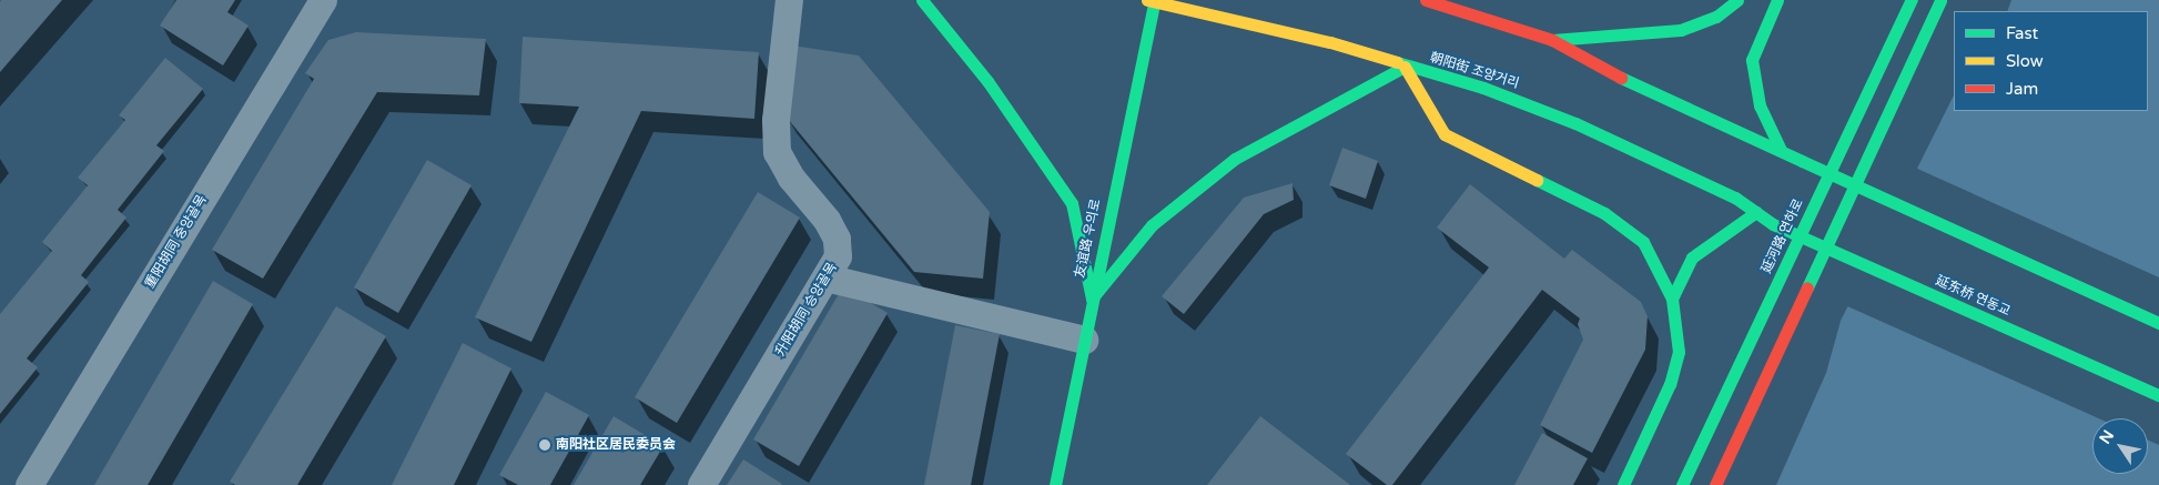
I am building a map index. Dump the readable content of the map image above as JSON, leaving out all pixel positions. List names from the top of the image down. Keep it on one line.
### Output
{"streets":{"main road":["朝阳街 조양거리","延河路 연하로","友谊路 우의로","延东桥 연동교"],"street":["重阳胡同 중양골목","升阳胡同 승양골목"]},"crossings":[["朝阳街 조양거리","友谊路 우의로"],["朝阳街 조양거리","延东桥 연동교"]],"places":["南阳社区居民委员会"],"legend":["Fast","Slow","Jam"],"north":"top left"}
